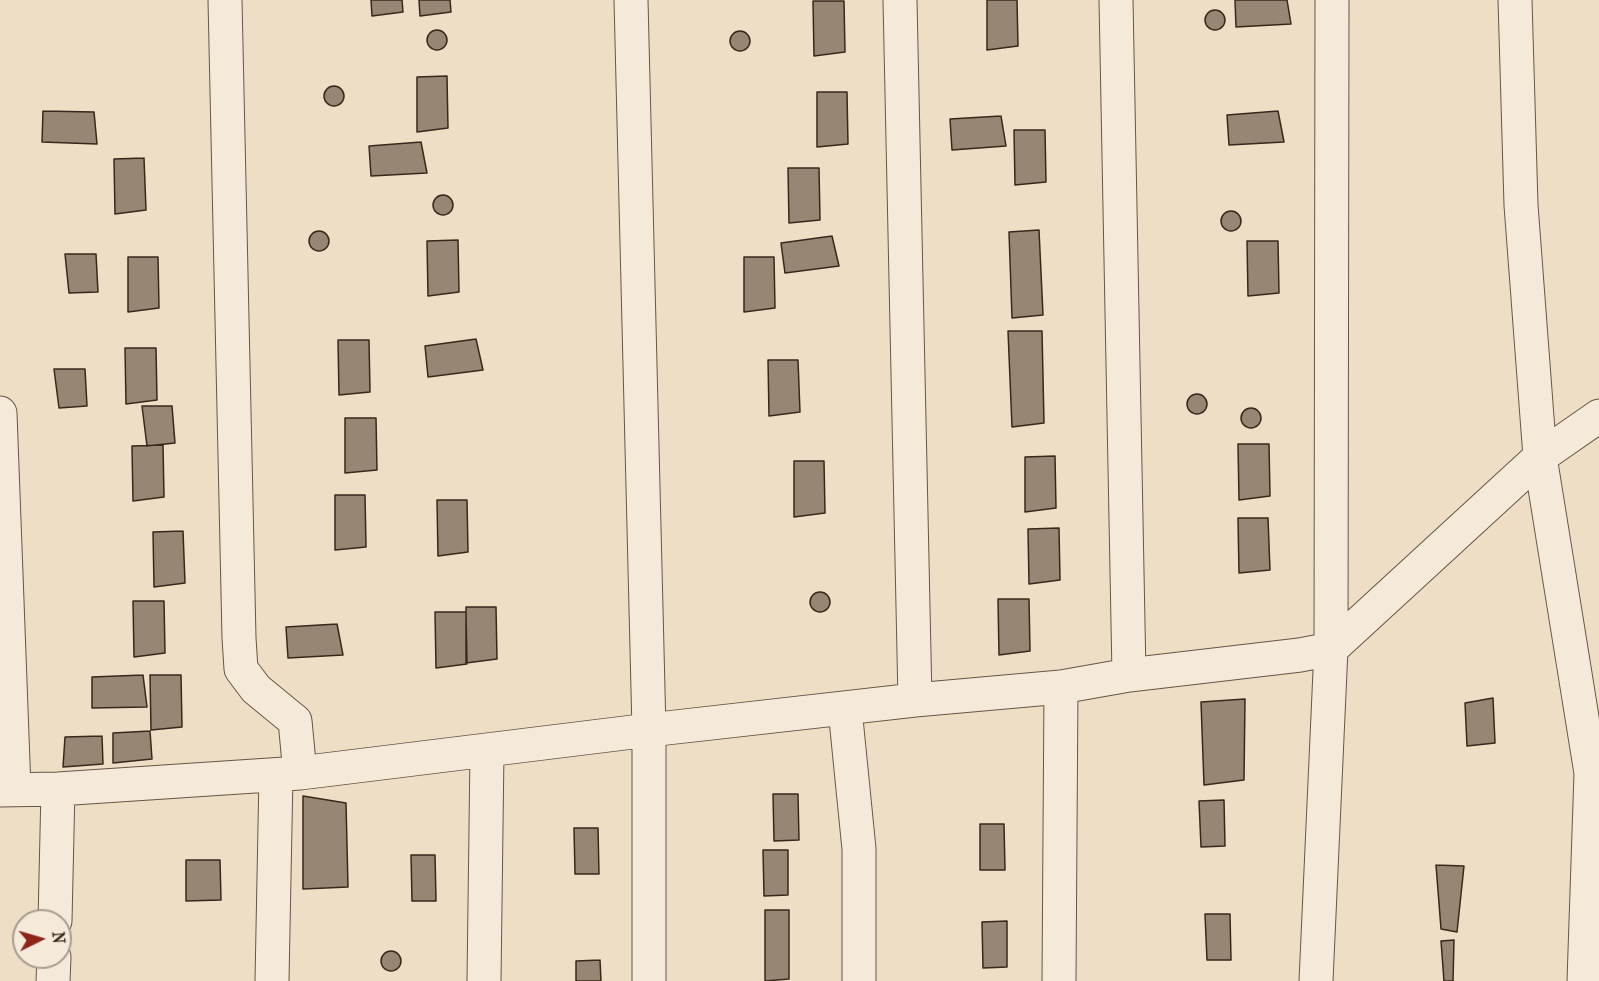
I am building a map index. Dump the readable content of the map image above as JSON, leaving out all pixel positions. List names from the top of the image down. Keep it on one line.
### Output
{"north":"right"}
